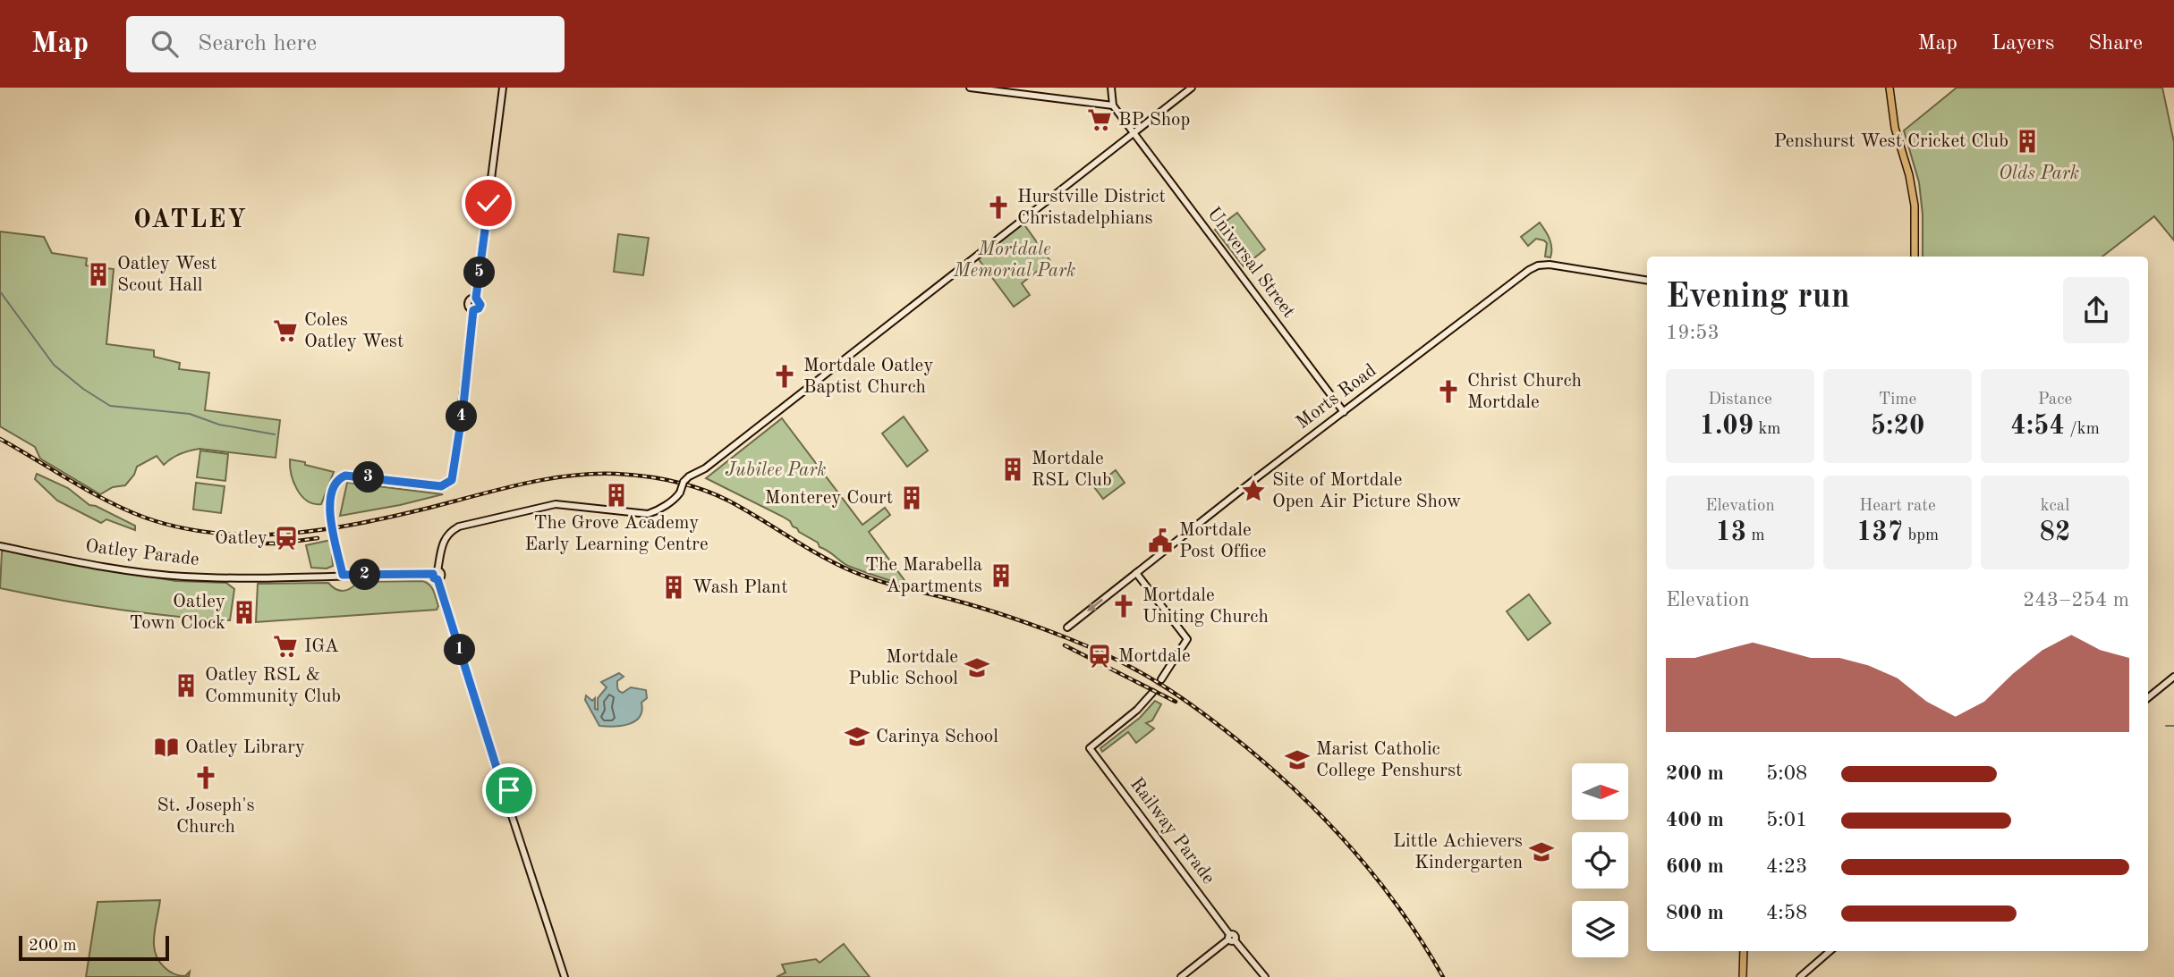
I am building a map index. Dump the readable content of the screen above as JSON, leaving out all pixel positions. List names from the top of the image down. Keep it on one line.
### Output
{"streets":{"street":["Universal Street","Morts Road","Oatley Parade","Railway Parade"]},"crossings":[["Universal Street","Morts Road"]],"districts":["OATLEY"],"parks":["Olds Park","Mortdale Memorial Park","Jubilee Park"],"places":{"supermarket":["BP Shop","Coles Oatley West","IGA"],"building":["Penshurst West Cricket Club","Oatley West Scout Hall","Mortdale RSL Club","The Grove Academy Early Learning Centre","Monterey Court","The Marabella Apartments","Wash Plant","Oatley Town Clock","Oatley RSL & Community Club"],"church":["Hurstville District Christadelphians","Mortdale Oatley Baptist Church","Christ Church Mortdale","Mortdale Uniting Church","St. Joseph's Church"],"place":["Site of Mortdale Open Air Picture Show"],"station":["Oatley","Mortdale"],"public building":["Mortdale Post Office"],"school or university":["Mortdale Public School","Carinya School","Marist Catholic College Penshurst","Little Achievers Kindergarten"],"library":["Oatley Library"]},"scale_bar":"200 m","north":"right","page":{"header":"Map","search":"Search here","nav":["Map","Layers","Share"],"pins":["5","4","3","2","1"],"heading":["Evening run","19:53"],"stats":[["Distance","1.09 km"],["Time","5:20"],["Pace","4:54 /km"],["Elevation","13 m"],["Heart rate","137 bpm"],["kcal","82"]],"chart":["Elevation","243–254 m"],"list":[{"name":"200 m","note":"5:08"},{"name":"400 m","note":"5:01"},{"name":"600 m","note":"4:23"},{"name":"800 m","note":"4:58"}],"scale":"200 m"}}
